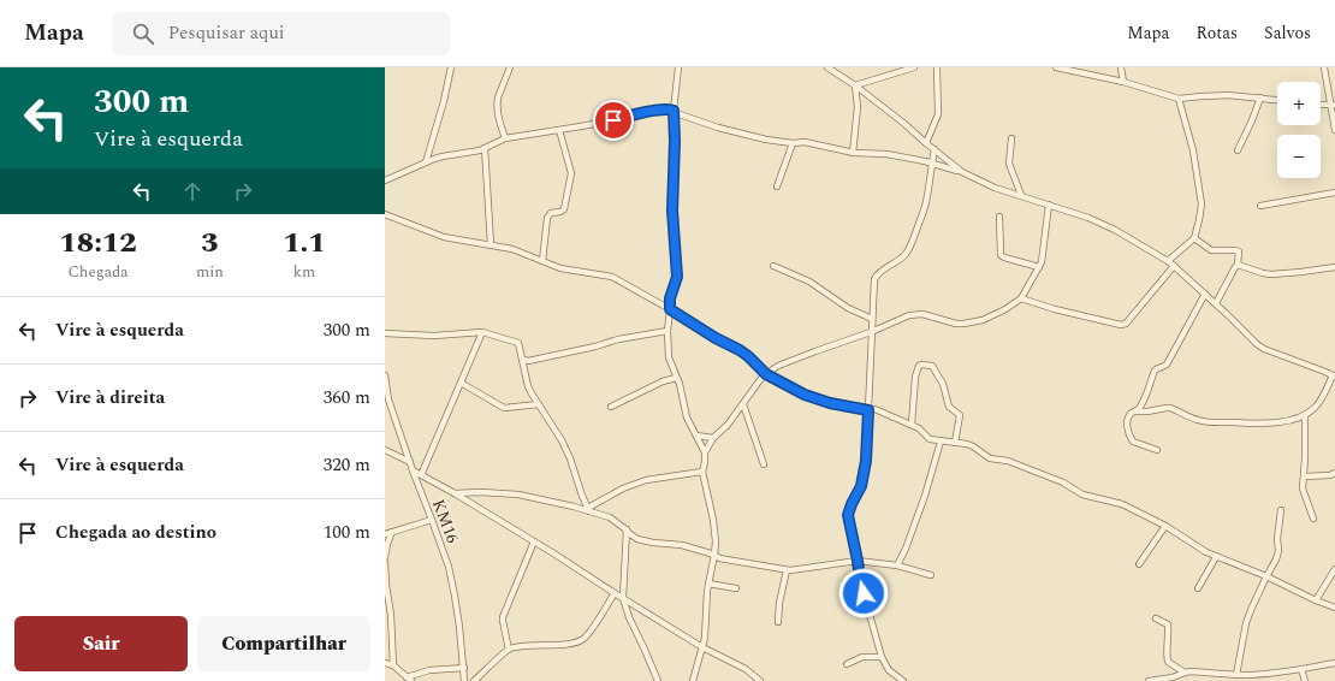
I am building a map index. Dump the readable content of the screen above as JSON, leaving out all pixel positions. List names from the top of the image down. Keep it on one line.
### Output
{"streets":{"street":["KM16"]},"page":{"header":"Mapa","search":"Pesquisar aqui","nav":["Mapa","Rotas","Salvos"],"turn":["300 m","Vire à esquerda"],"map_buttons":["+","−"],"eta":["18:12","Chegada","3","min","1.1","km"],"list":[{"name":"Vire à esquerda","value":"300 m"},{"name":"Vire à direita","value":"360 m"},{"name":"Vire à esquerda","value":"320 m"},{"name":"Chegada ao destino","value":"100 m"}],"buttons":["Sair","Compartilhar"]}}
